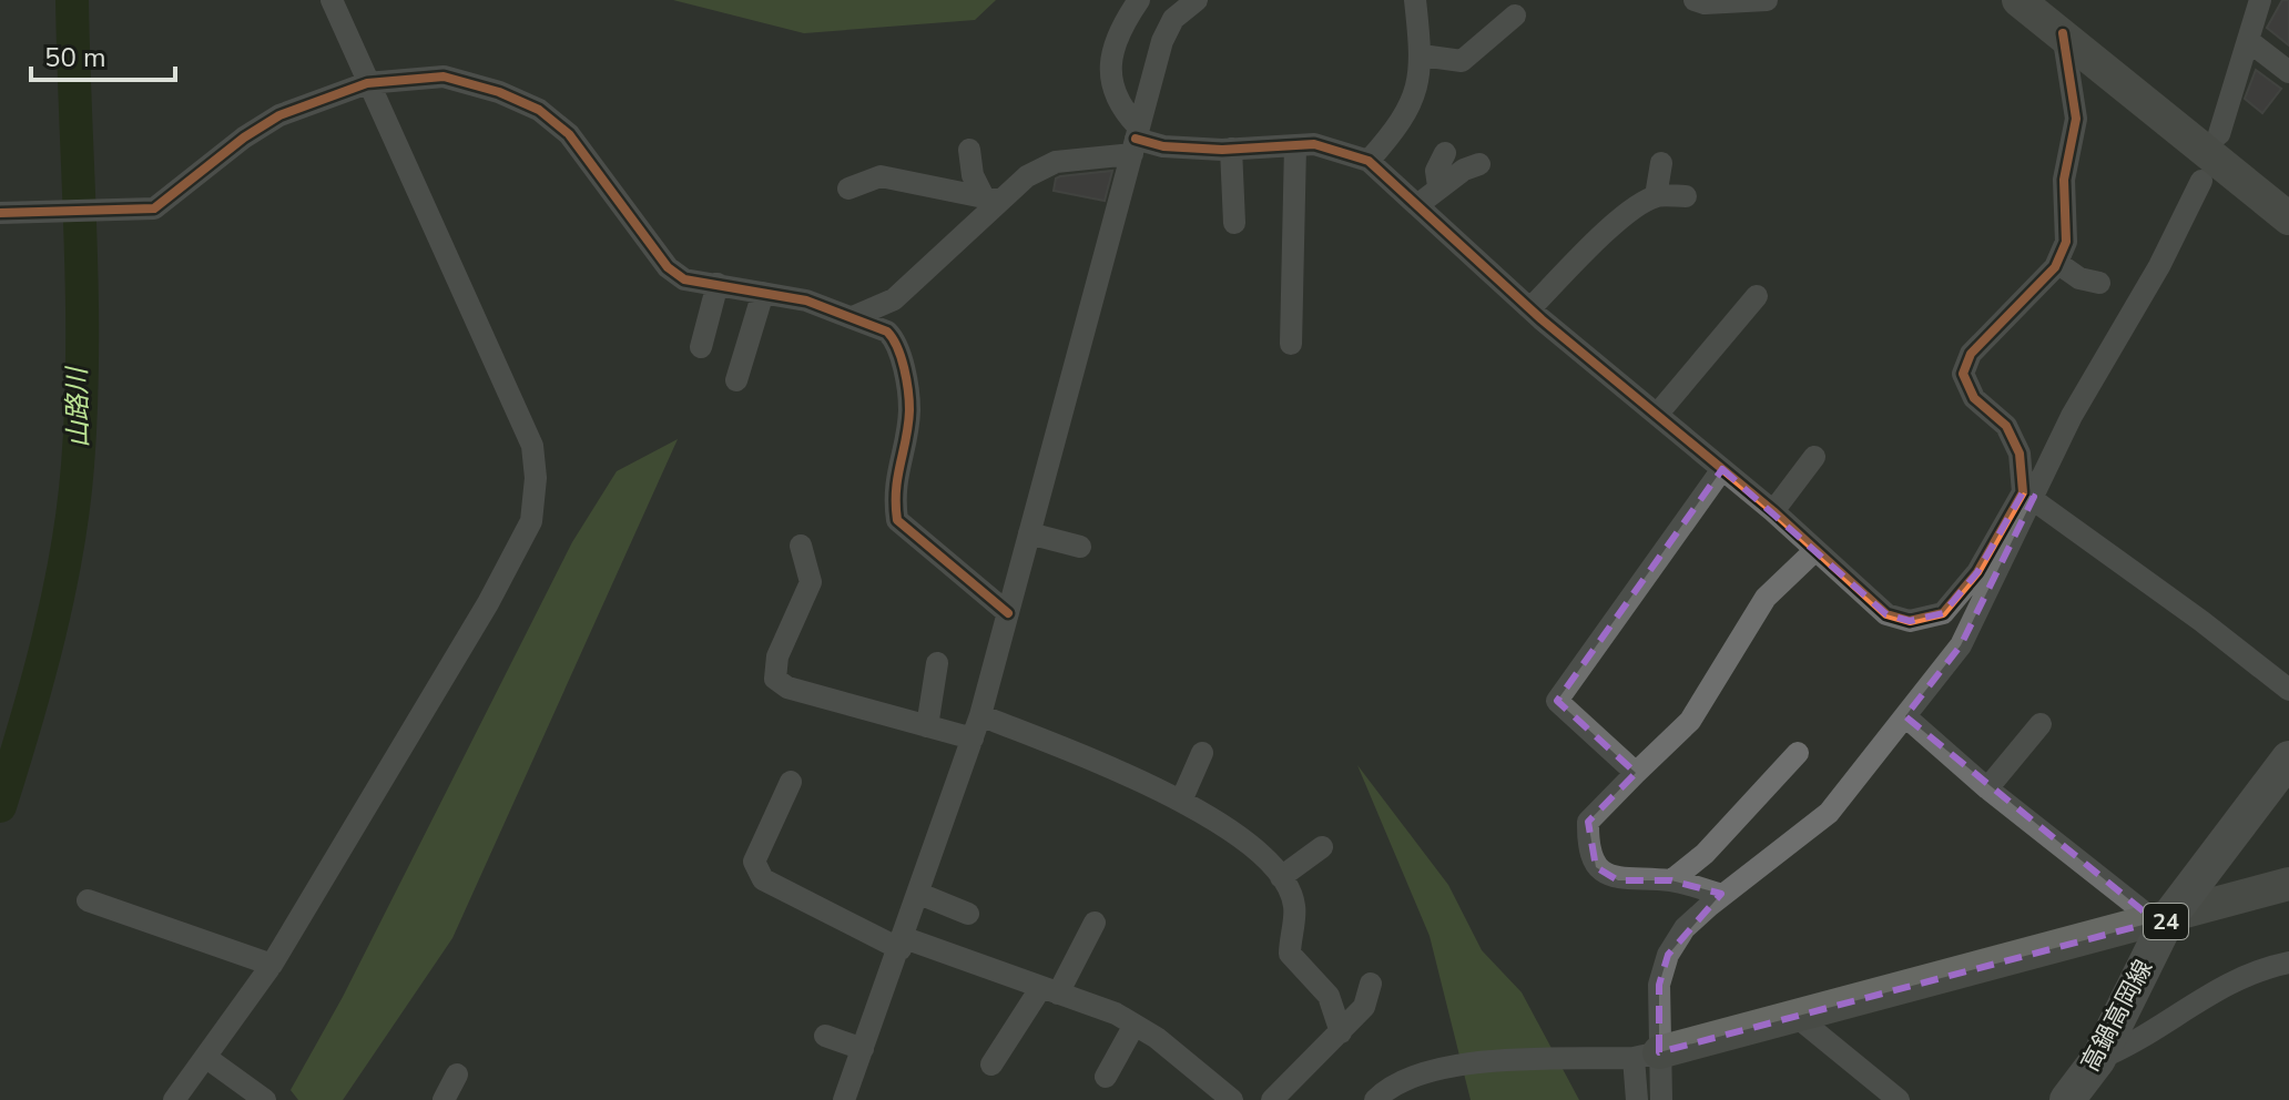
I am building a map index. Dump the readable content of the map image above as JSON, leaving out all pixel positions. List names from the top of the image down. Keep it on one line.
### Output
{"streets":{"main road":["24","高鍋高岡線"]},"water":["山路川"],"scale_bar":"50 m"}
